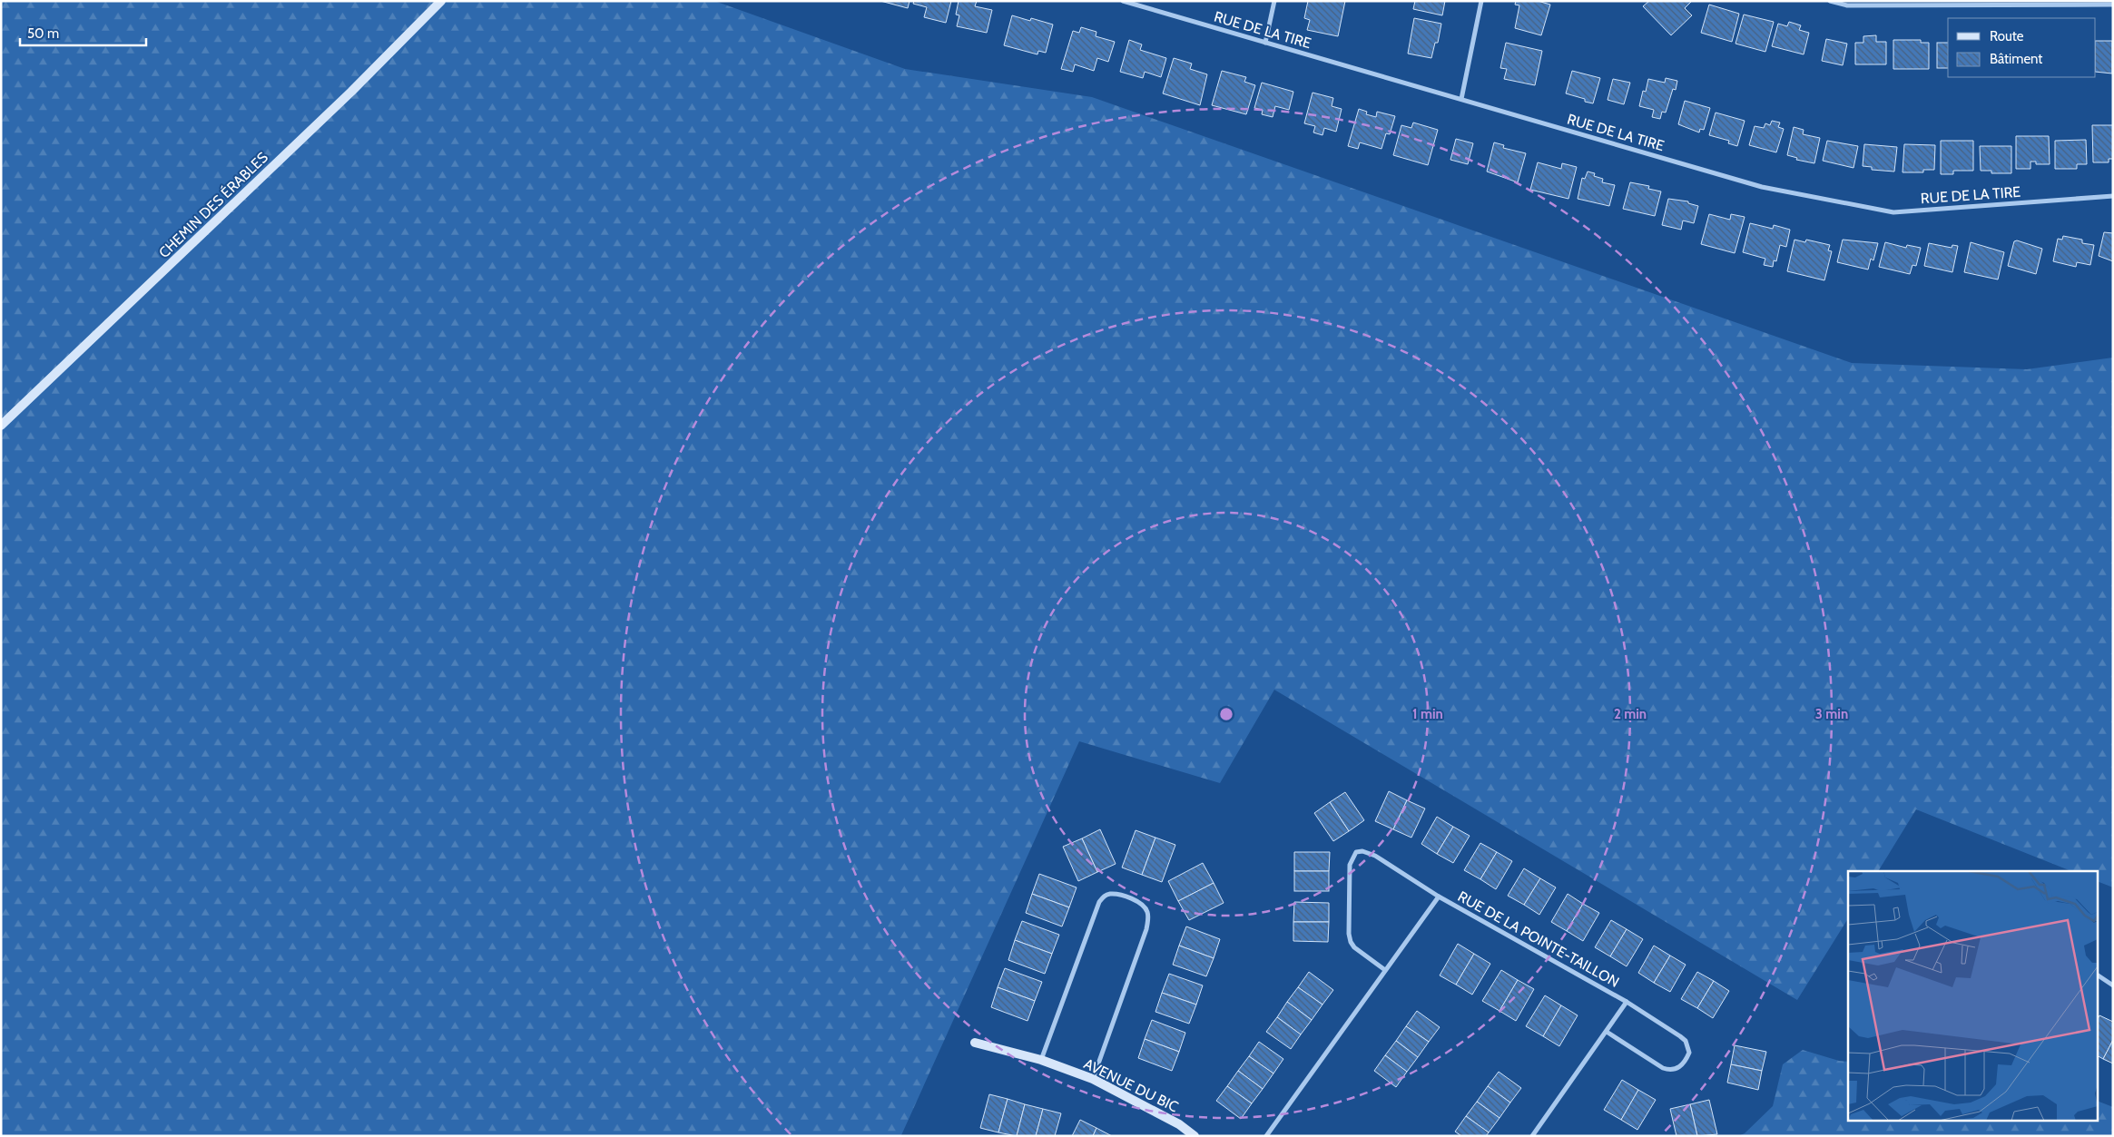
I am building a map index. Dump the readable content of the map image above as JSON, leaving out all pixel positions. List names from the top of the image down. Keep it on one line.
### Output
{"streets":{"street":["RUE DE LA TIRE","CHEMIN DES ÉRABLES","RUE DE LA POINTE-TAILLON","AVENUE DU BIC"]},"legend":["Route","Bâtiment"],"scale_bar":"50 m","rings":["1 min","2 min","3 min"]}
